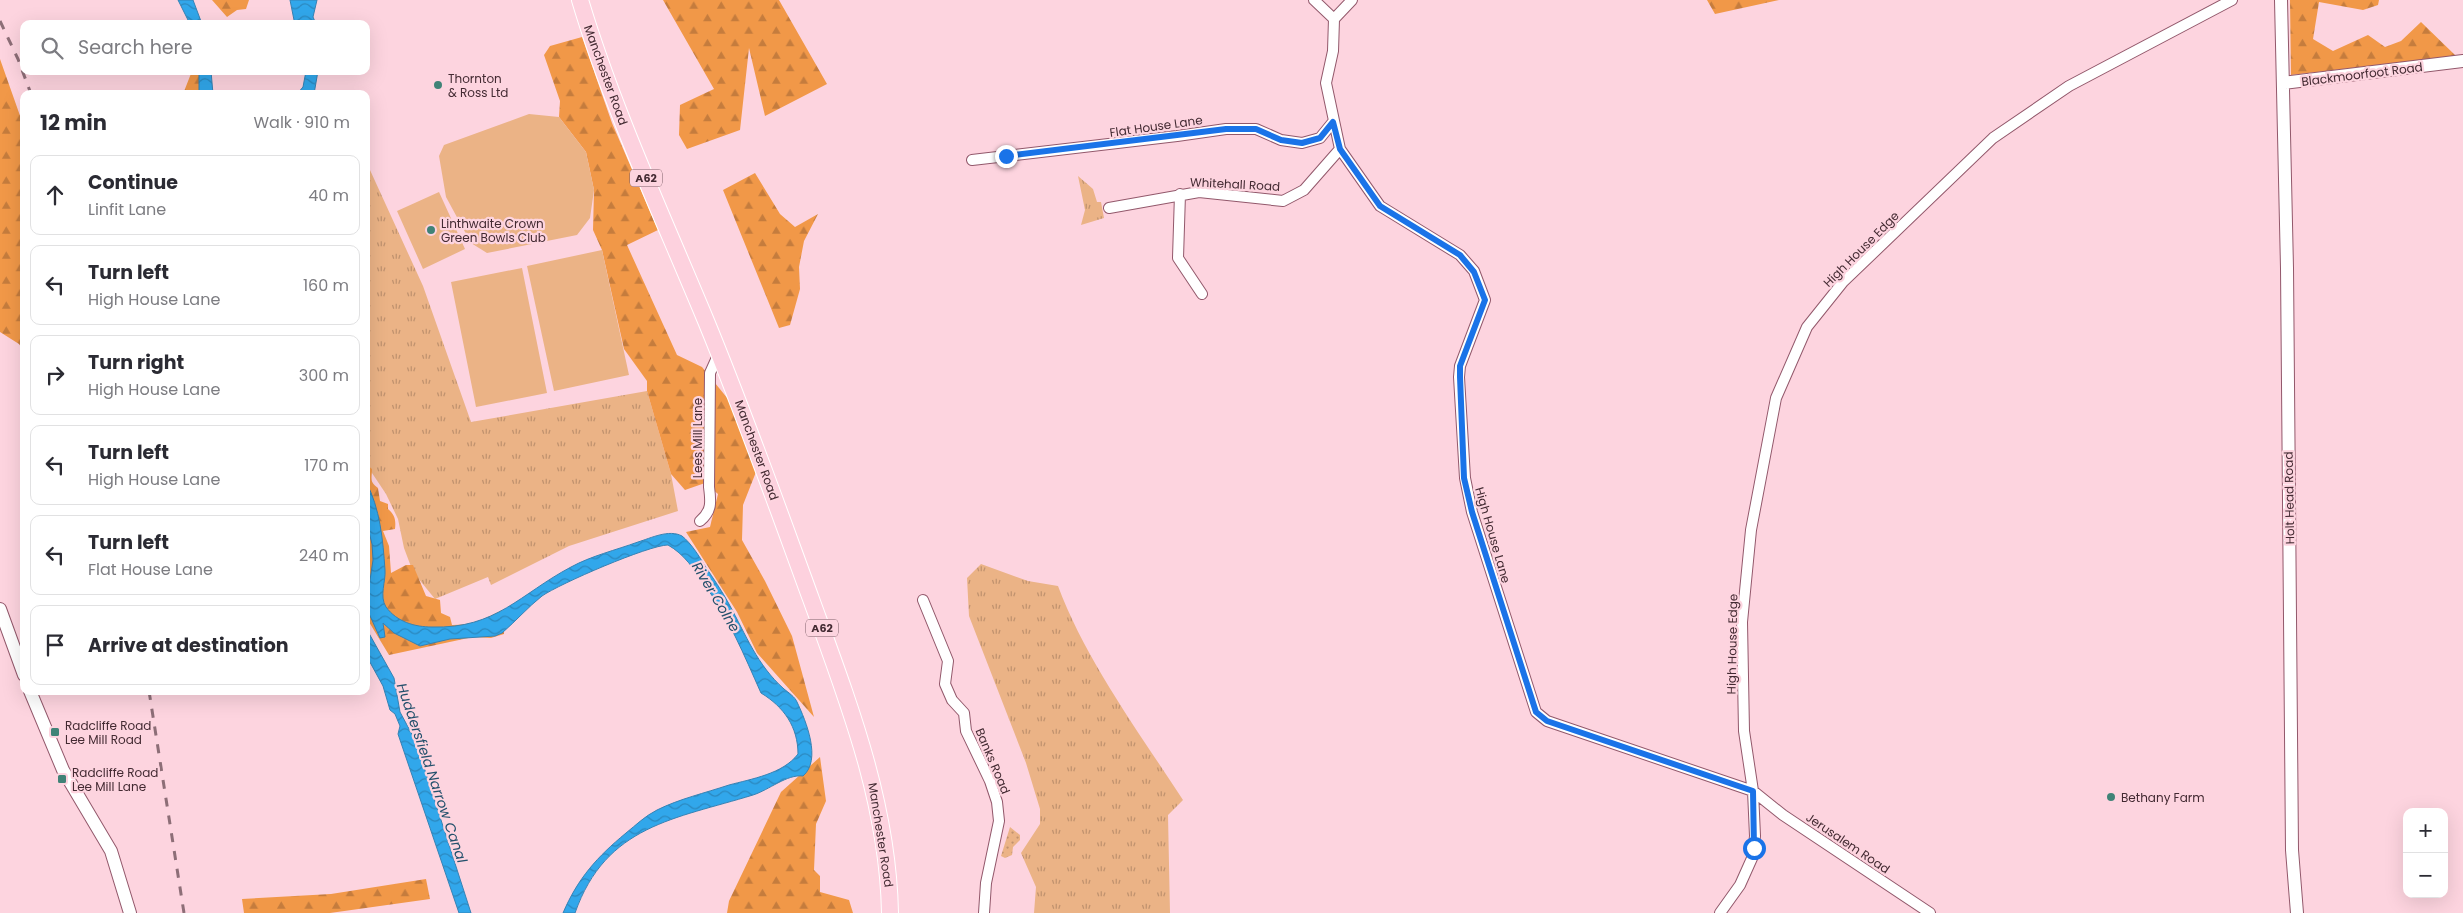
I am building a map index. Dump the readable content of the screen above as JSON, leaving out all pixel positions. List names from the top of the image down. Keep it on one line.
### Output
{"streets":{"main road":["Manchester Road","A62"],"street":["Blackmoorfoot Road","Flat House Lane","Whitehall Road","High House Edge","Lees Mill Lane","Holt Head Road","High House Lane","Banks Road","Jerusalem Road"]},"crossings":[["Blackmoorfoot Road","Holt Head Road"],["Manchester Road","Lees Mill Lane"],["Flat House Lane","High House Lane"],["Whitehall Road","High House Lane"],["High House Edge","High House Lane"],["High House Edge","Jerusalem Road"],["High House Lane","Jerusalem Road"]],"water":["River Colne","Huddersfield Narrow Canal"],"places":{"other":["Thornton & Ross Ltd","Linthwaite Crown Green Bowls Club","Bethany Farm"],"transit":["Radcliffe Road Lee Mill Road","Radcliffe Road Lee Mill Lane"]},"page":{"search":"Search here","heading":["12 min","Walk · 910 m"],"list":[["Continue","Linfit Lane","40 m"],["Turn left","High House Lane","160 m"],["Turn right","High House Lane","300 m"],["Turn left","High House Lane","170 m"],["Turn left","Flat House Lane","240 m"],"Arrive at destination"],"map_buttons":["+","−"]}}
